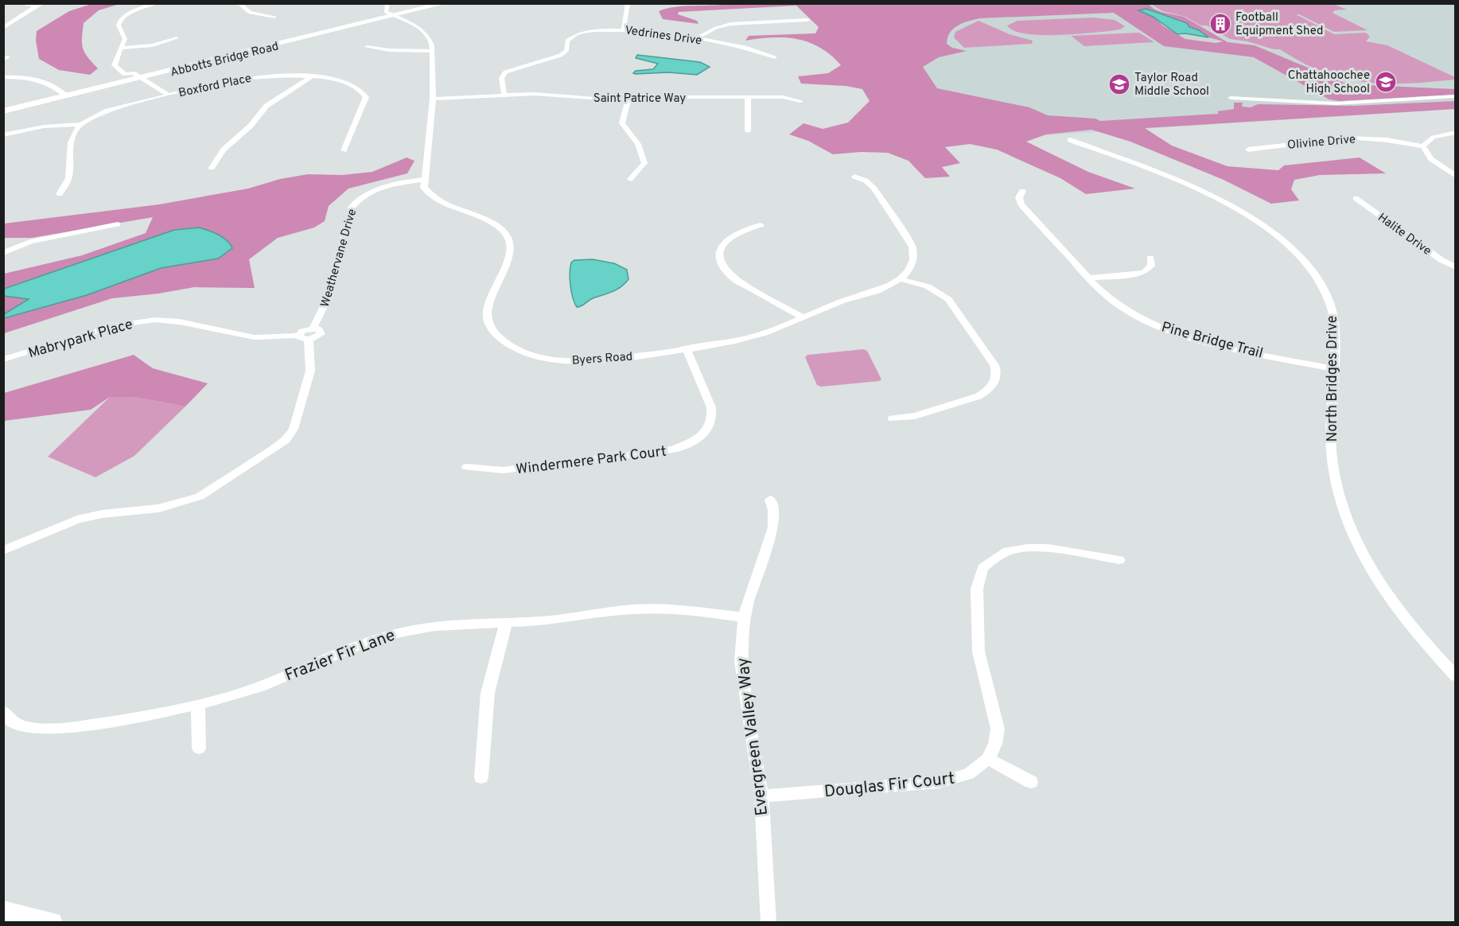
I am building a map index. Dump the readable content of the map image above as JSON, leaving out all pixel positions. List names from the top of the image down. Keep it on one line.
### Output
{"streets":{"main road":["Abbotts Bridge Road"],"street":["Vedrines Drive","Boxford Place","Saint Patrice Way","Olivine Drive","Halite Drive","Weathervane Drive","Mabrypark Place","Pine Bridge Trail","Byers Road","North Bridges Drive","Windermere Park Court","Frazier Fir Lane","Evergreen Valley Way","Douglas Fir Court"]},"crossings":[["Vedrines Drive","Saint Patrice Way"],["Abbotts Bridge Road","Byers Road"],["Saint Patrice Way","Byers Road"],["Weathervane Drive","Mabrypark Place"],["Weathervane Drive","Byers Road"],["Pine Bridge Trail","North Bridges Drive"],["Byers Road","Windermere Park Court"],["Frazier Fir Lane","Evergreen Valley Way"],["Evergreen Valley Way","Douglas Fir Court"]],"places":{"building":["Football Equipment Shed"],"school or university":["Chattahoochee High School","Taylor Road Middle School"]}}
